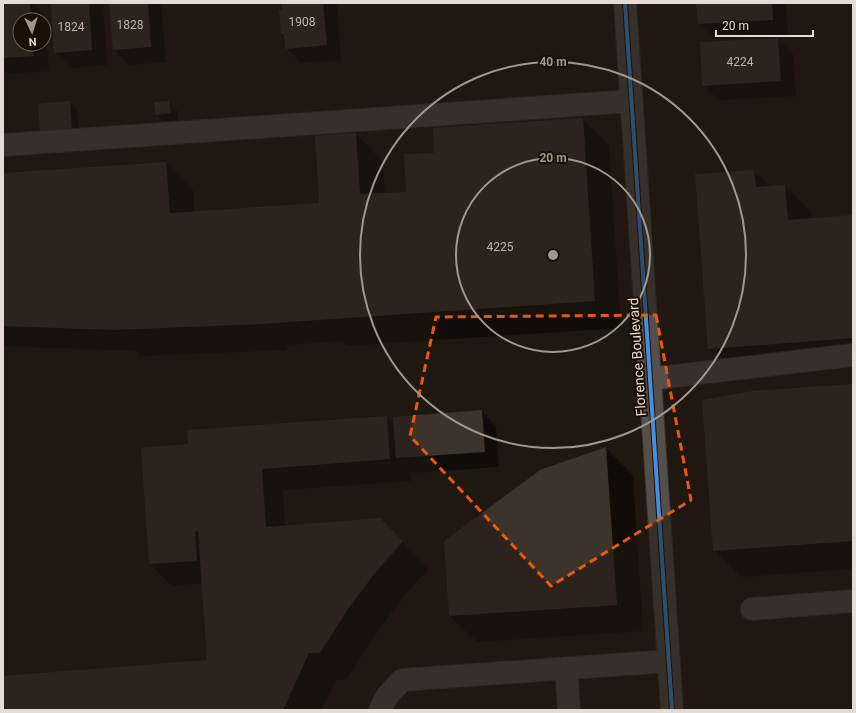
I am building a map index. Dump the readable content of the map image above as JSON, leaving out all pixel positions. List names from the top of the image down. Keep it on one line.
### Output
{"streets":{"street":["Florence Boulevard"]},"house_numbers":["1908","1828","1824","4224","4225"],"scale_bar":"20 m","north":"bottom","rings":["40 m","20 m"]}
